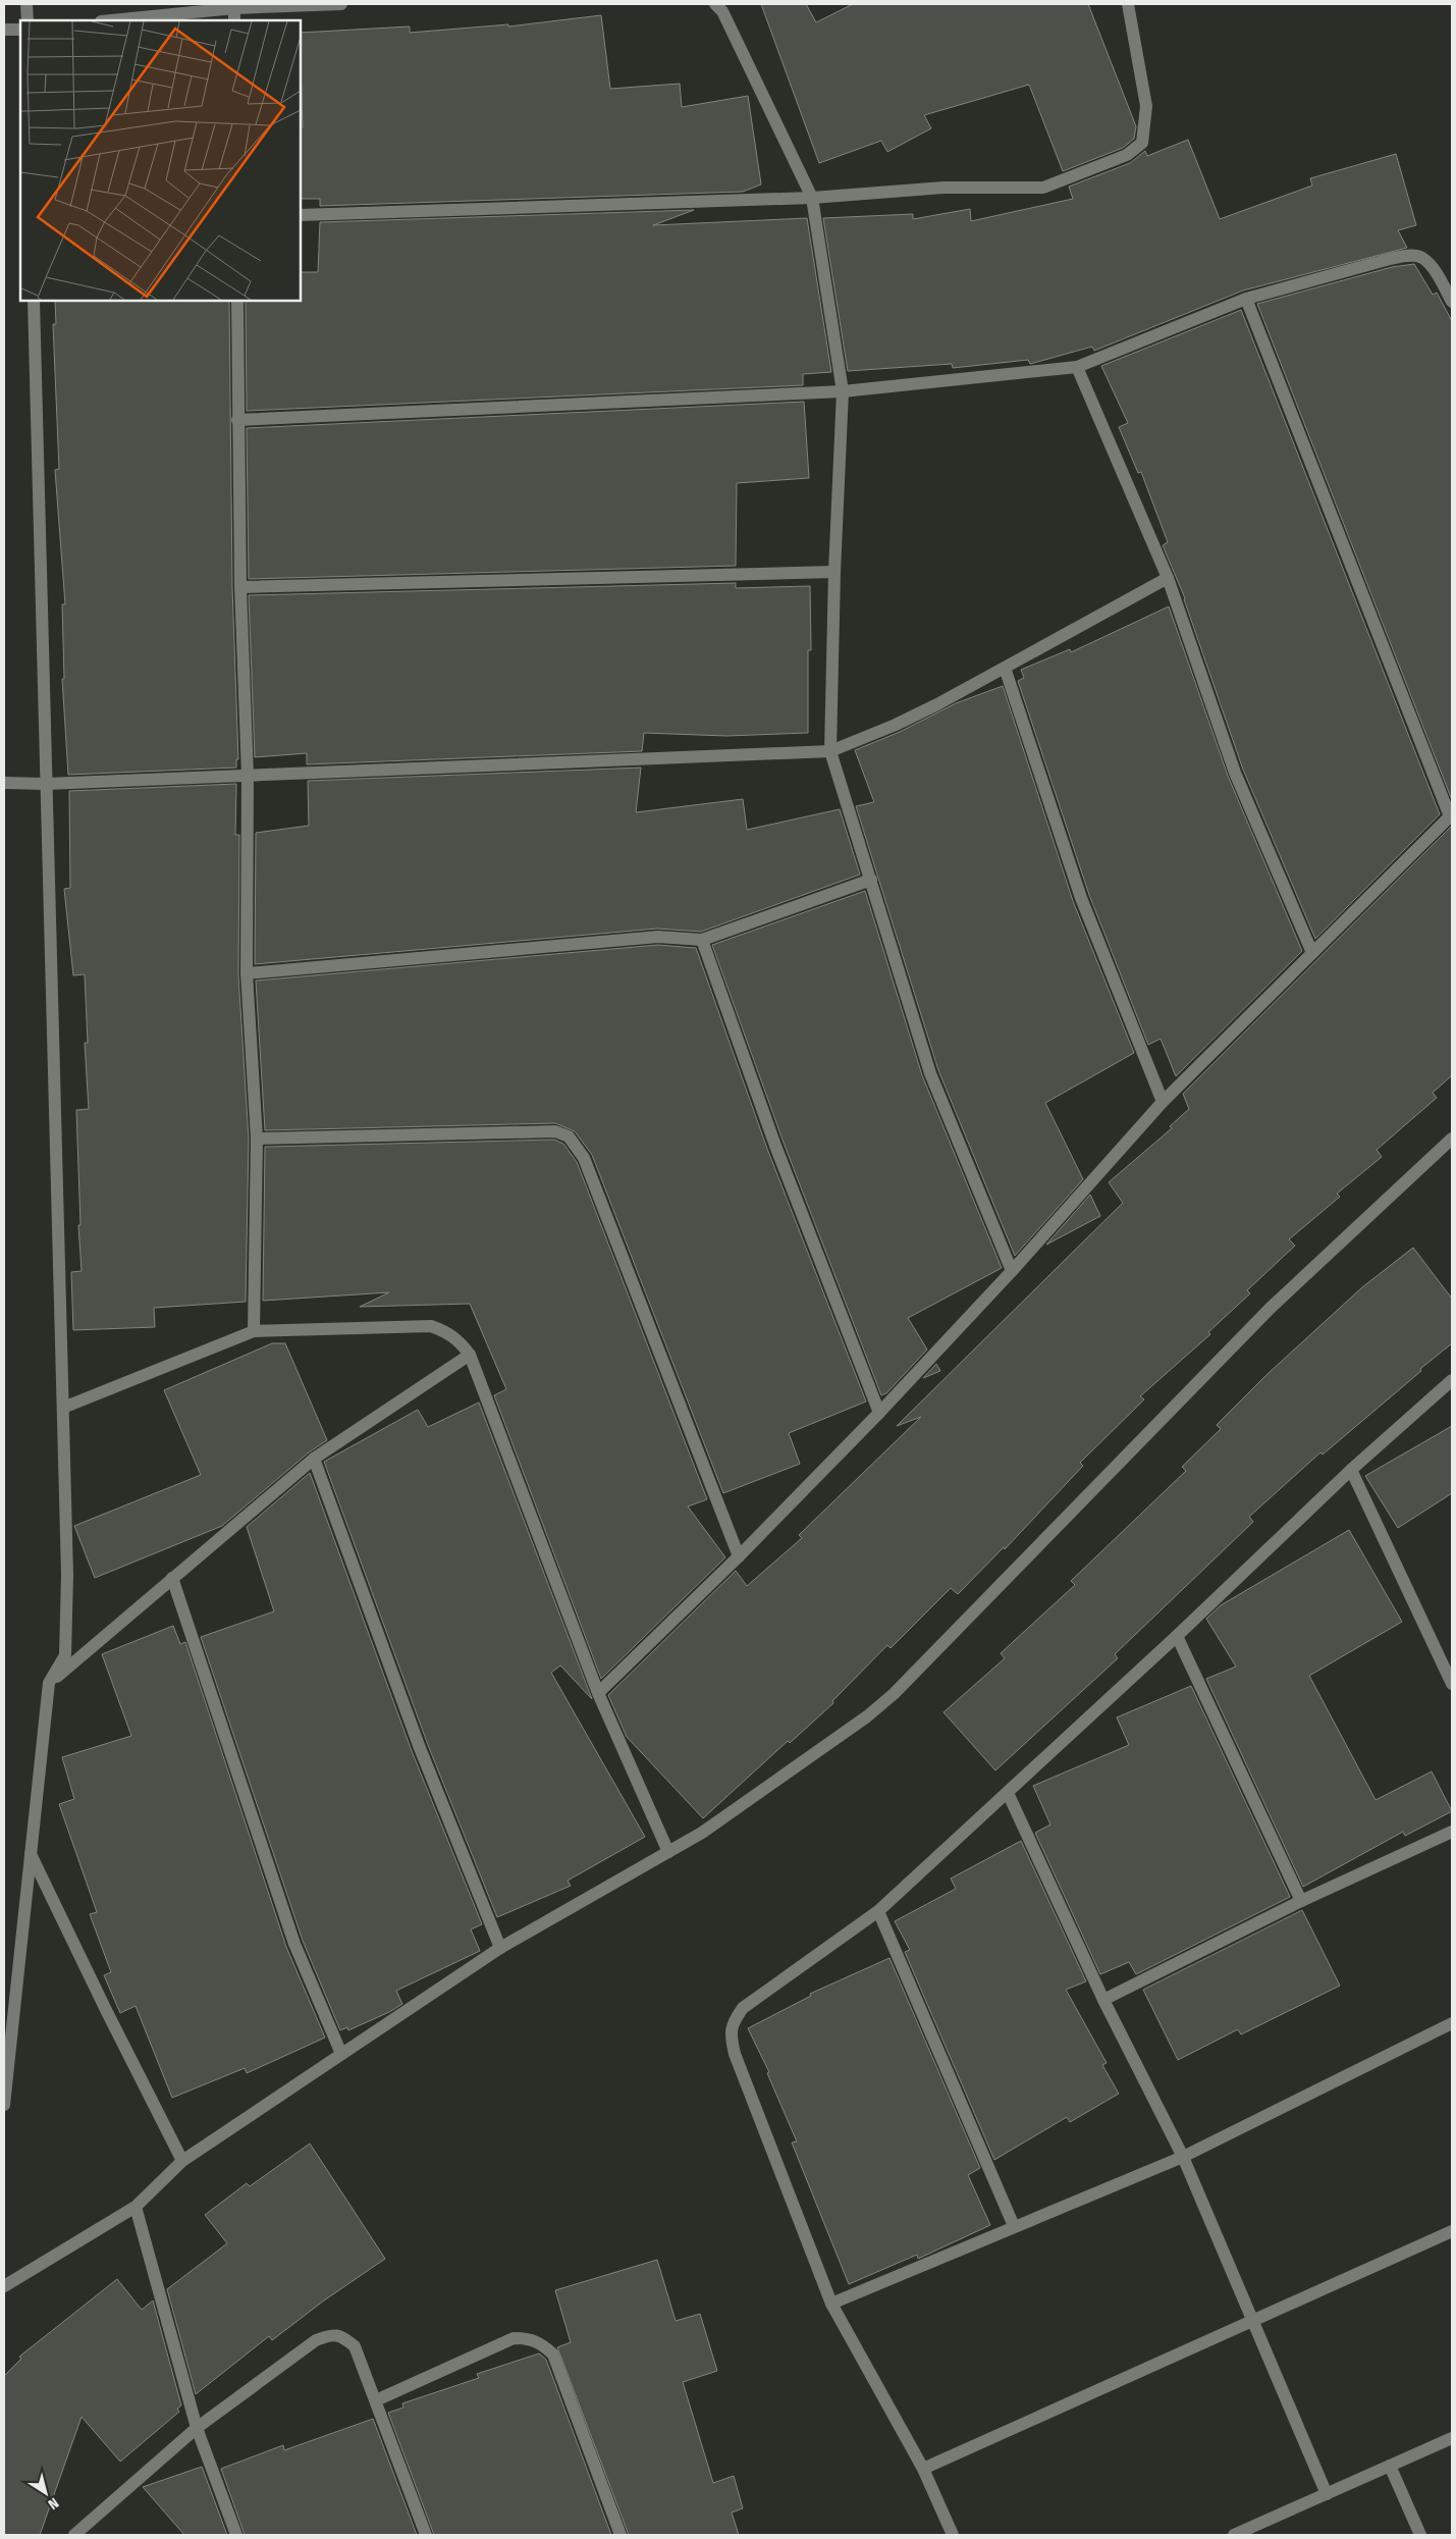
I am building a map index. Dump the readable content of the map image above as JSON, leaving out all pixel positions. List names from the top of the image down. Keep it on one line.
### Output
{"north":"bottom right"}
